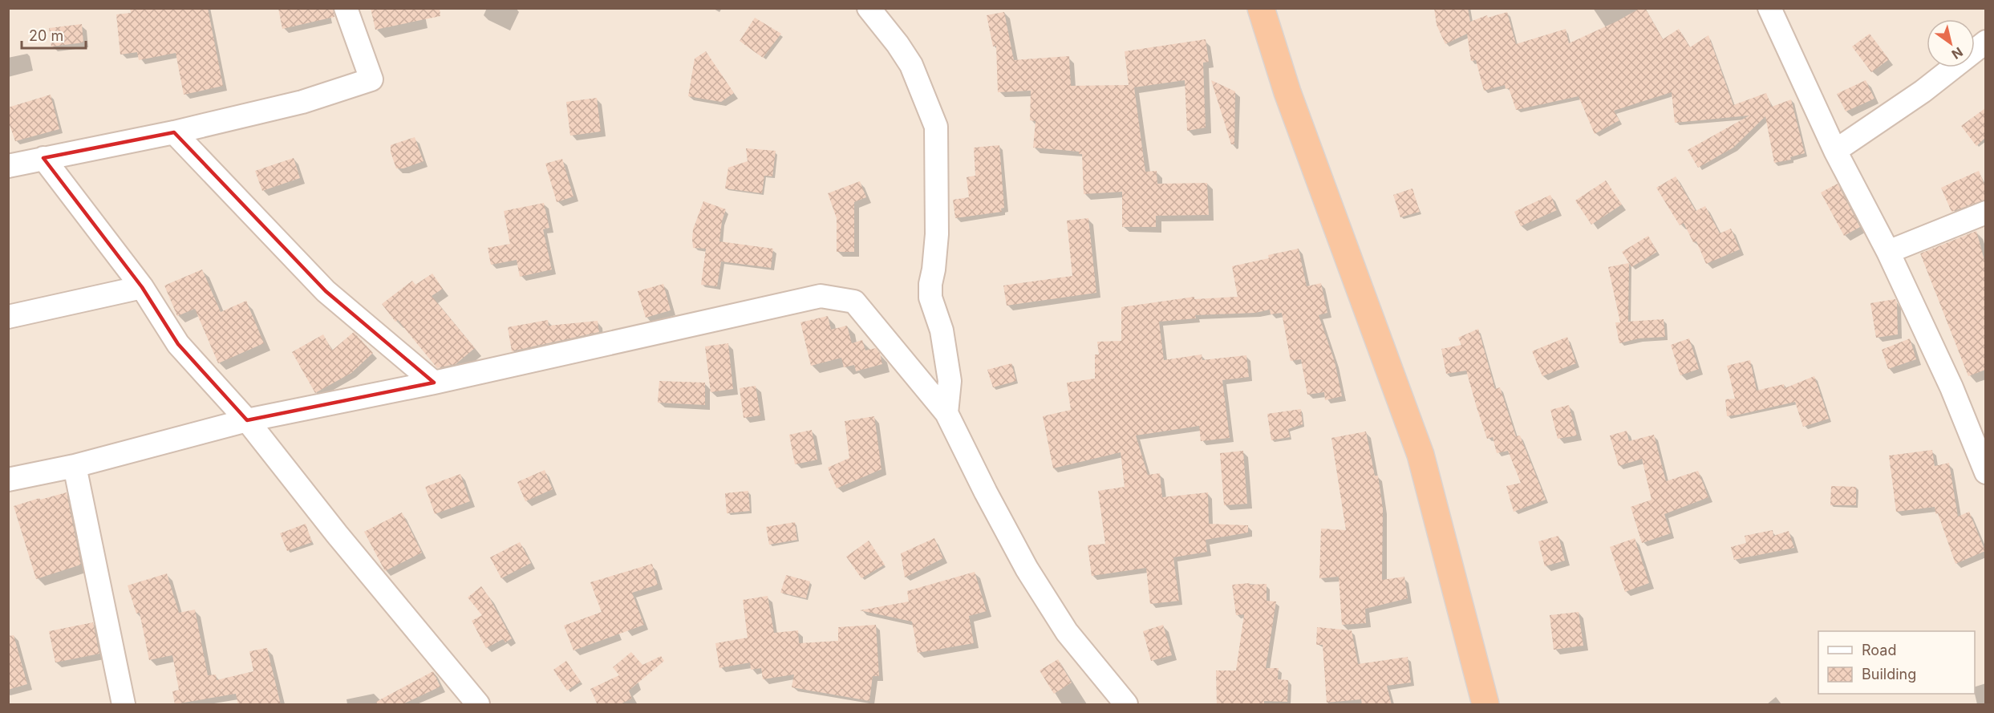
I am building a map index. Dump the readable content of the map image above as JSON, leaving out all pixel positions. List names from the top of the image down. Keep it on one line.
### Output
{"legend":["Road","Building"],"scale_bar":"20 m","north":"bottom right"}
